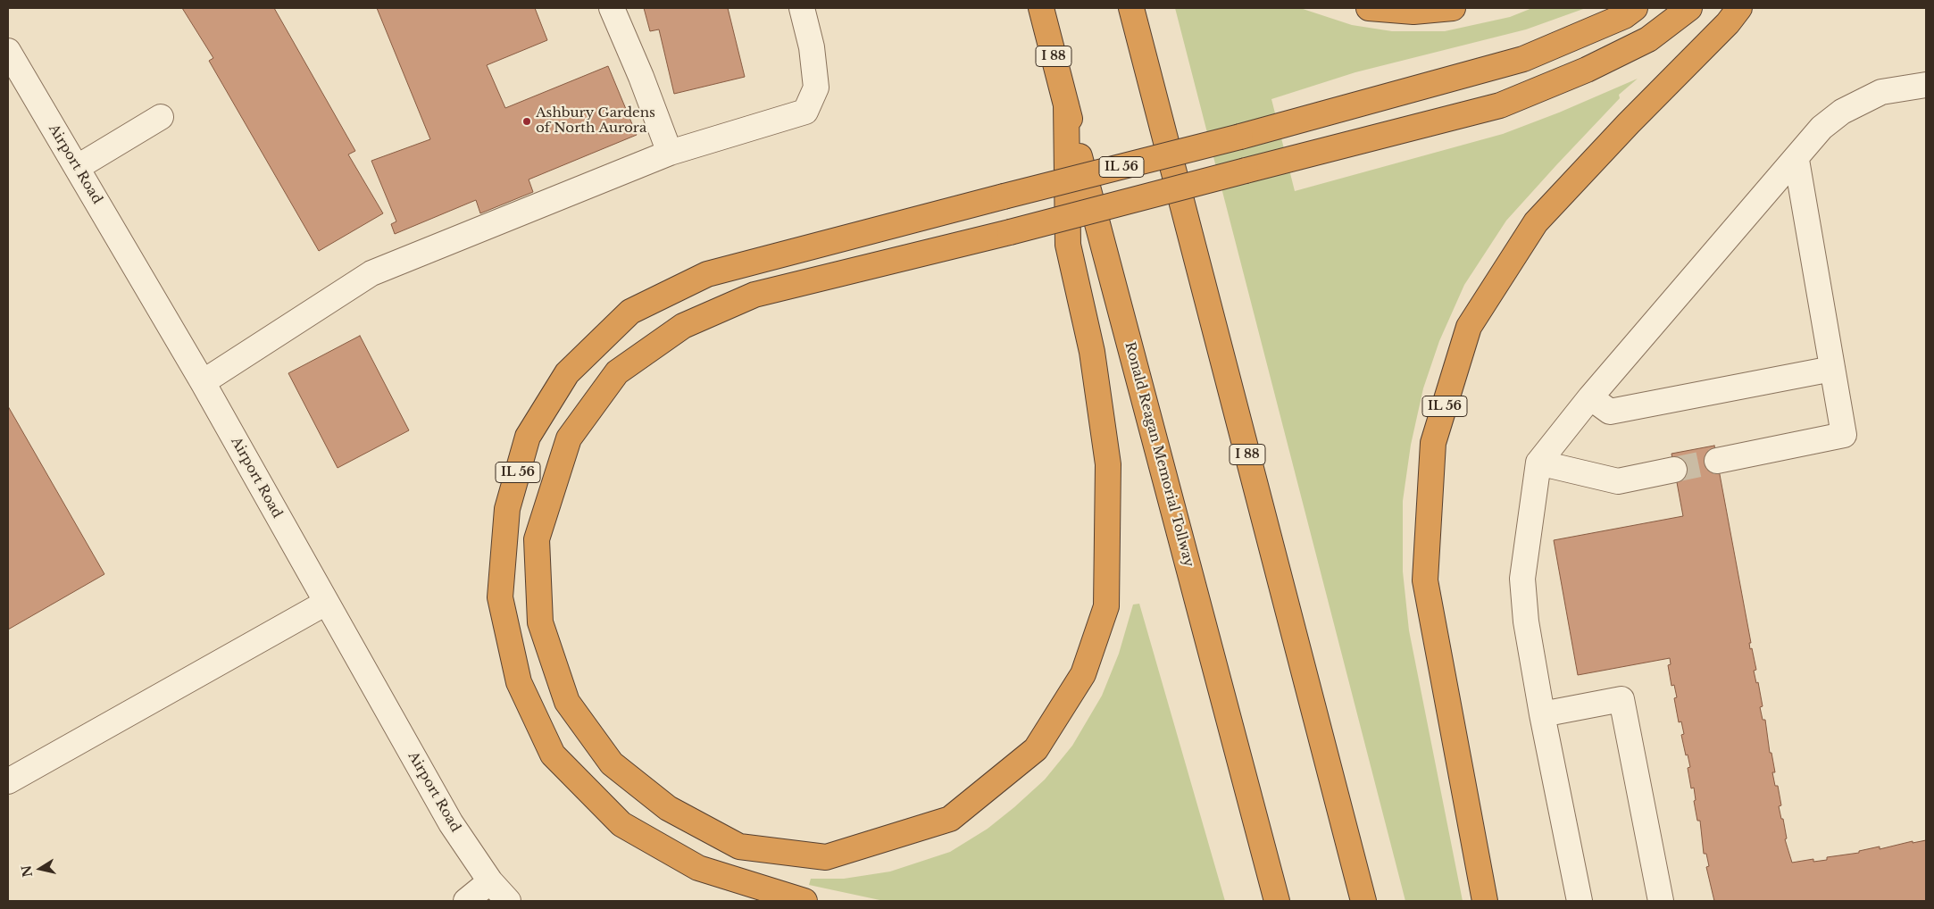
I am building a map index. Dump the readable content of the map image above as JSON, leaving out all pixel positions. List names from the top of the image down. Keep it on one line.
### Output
{"streets":{"highway":["I 88","IL 56","Ronald Reagan Memorial Tollway"],"street":["Airport Road"]},"places":["Ashbury Gardens of North Aurora"],"north":"left"}
